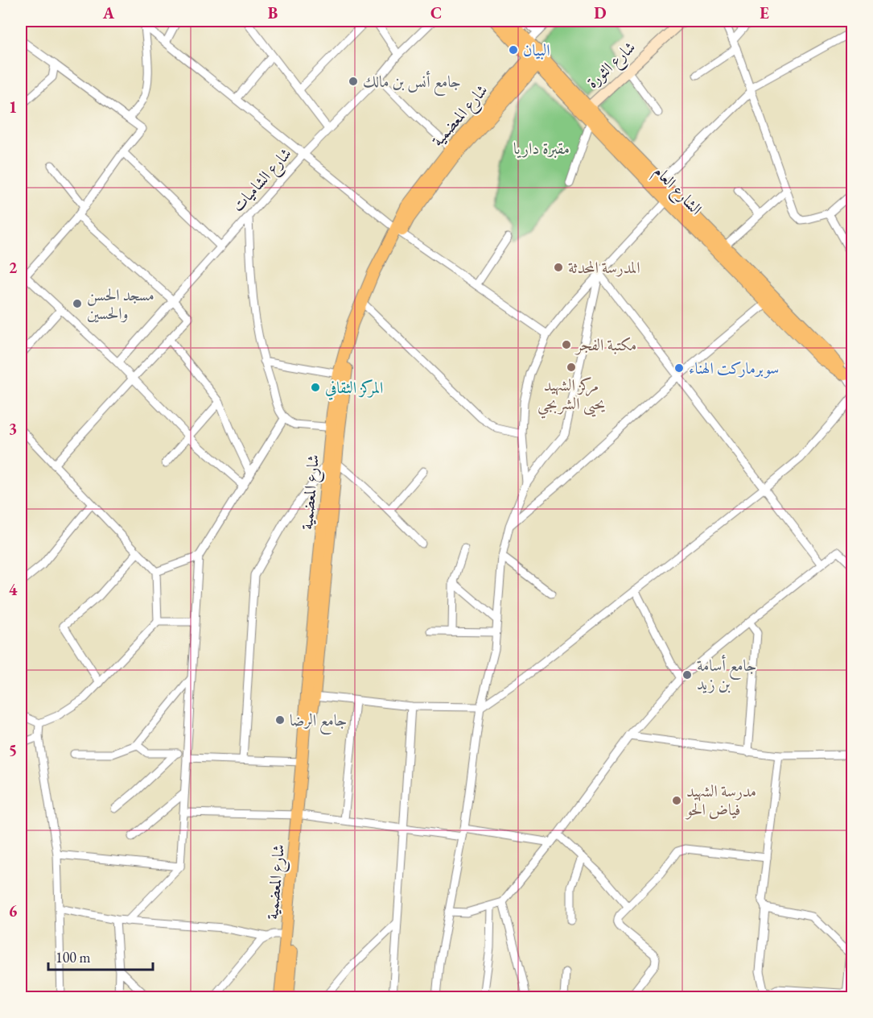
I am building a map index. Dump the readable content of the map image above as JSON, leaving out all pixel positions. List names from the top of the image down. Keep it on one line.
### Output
{"streets":{"main road":["شارع الثورة","شارع المعضمية","الشارع العام"],"street":["شارع الشاميات"]},"crossings":[["شارع الثورة","الشارع العام"],["شارع المعضمية","الشارع العام"]],"parks":["مقبرة داريا"],"places":["البيان","جامع أنس بن مالك","المدرسة المحدثة","مسجد الحسن والحسين","مكتبة الفجر","مركز الشهيد يحيى الشربجي","سوبرماركت الهناء","المركز الثقافي","جامع أسامة بن زيد","جامع الرضا","مدرسة الشهيد فياض الحو"],"scale_bar":"100 m","grid":{"columns":["A","B","C","D","E"],"rows":["1","2","3","4","5","6"]}}
